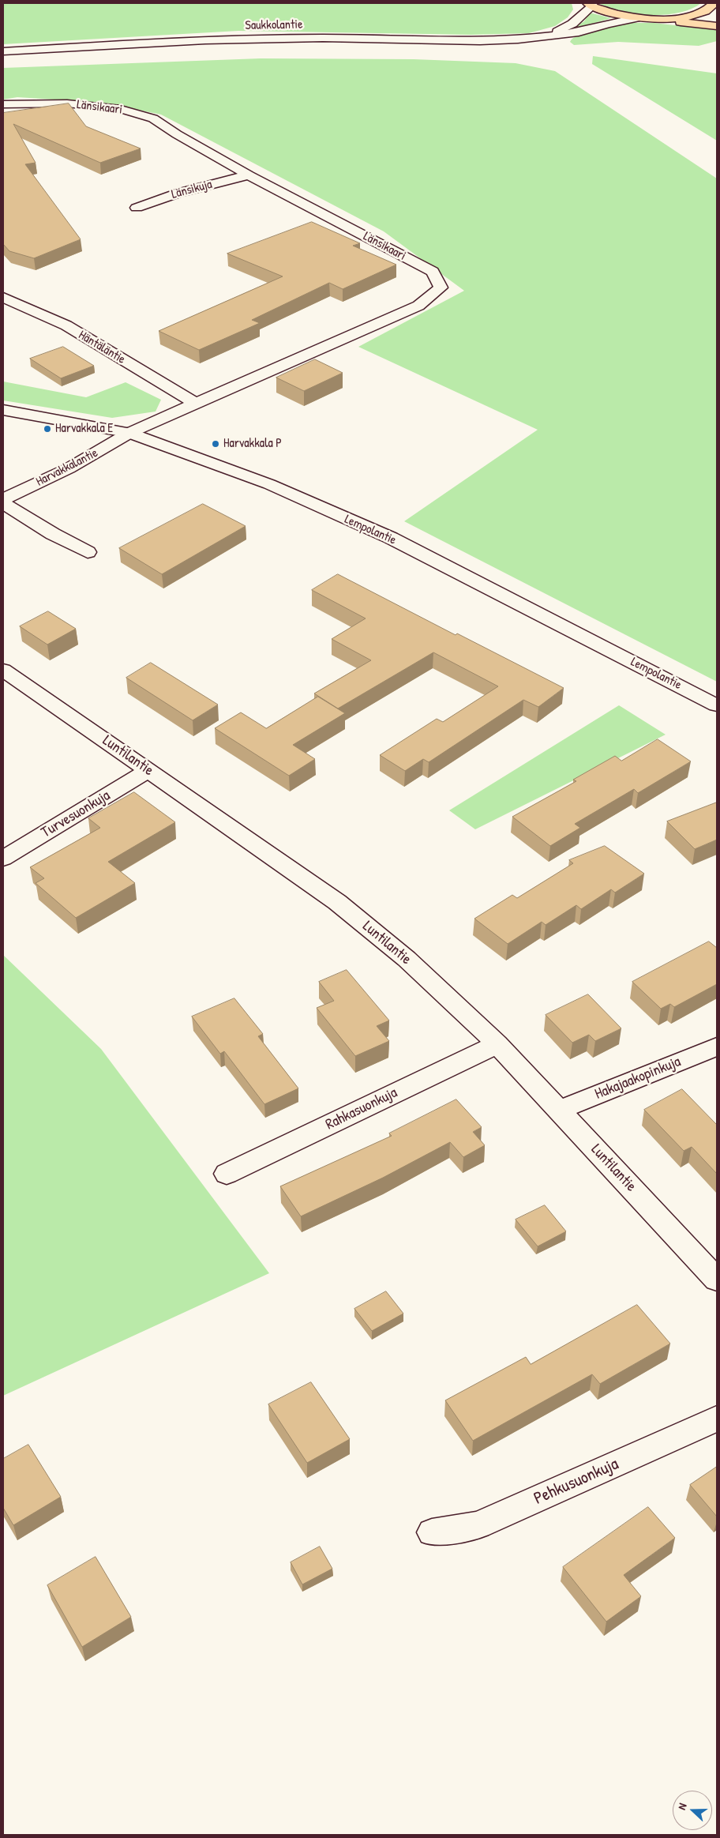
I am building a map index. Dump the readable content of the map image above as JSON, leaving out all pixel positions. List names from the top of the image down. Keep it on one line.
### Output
{"streets":{"street":["Saukkolantie","Länsikaari","Länsikuja","Häntäläntie","Harvakkalantie","Lempolantie","Luntilantie","Turvesuonkuja","Hakajaakopinkuja","Rahkasuonkuja","Pehkusuonkuja"]},"crossings":[["Länsikaari","Länsikuja"],["Länsikaari","Häntäläntie"],["Länsikaari","Harvakkalantie"],["Länsikaari","Lempolantie"],["Harvakkalantie","Lempolantie"],["Luntilantie","Turvesuonkuja"],["Luntilantie","Hakajaakopinkuja"],["Luntilantie","Rahkasuonkuja"]],"places":["Harvakkala E","Harvakkala P"],"north":"left"}
